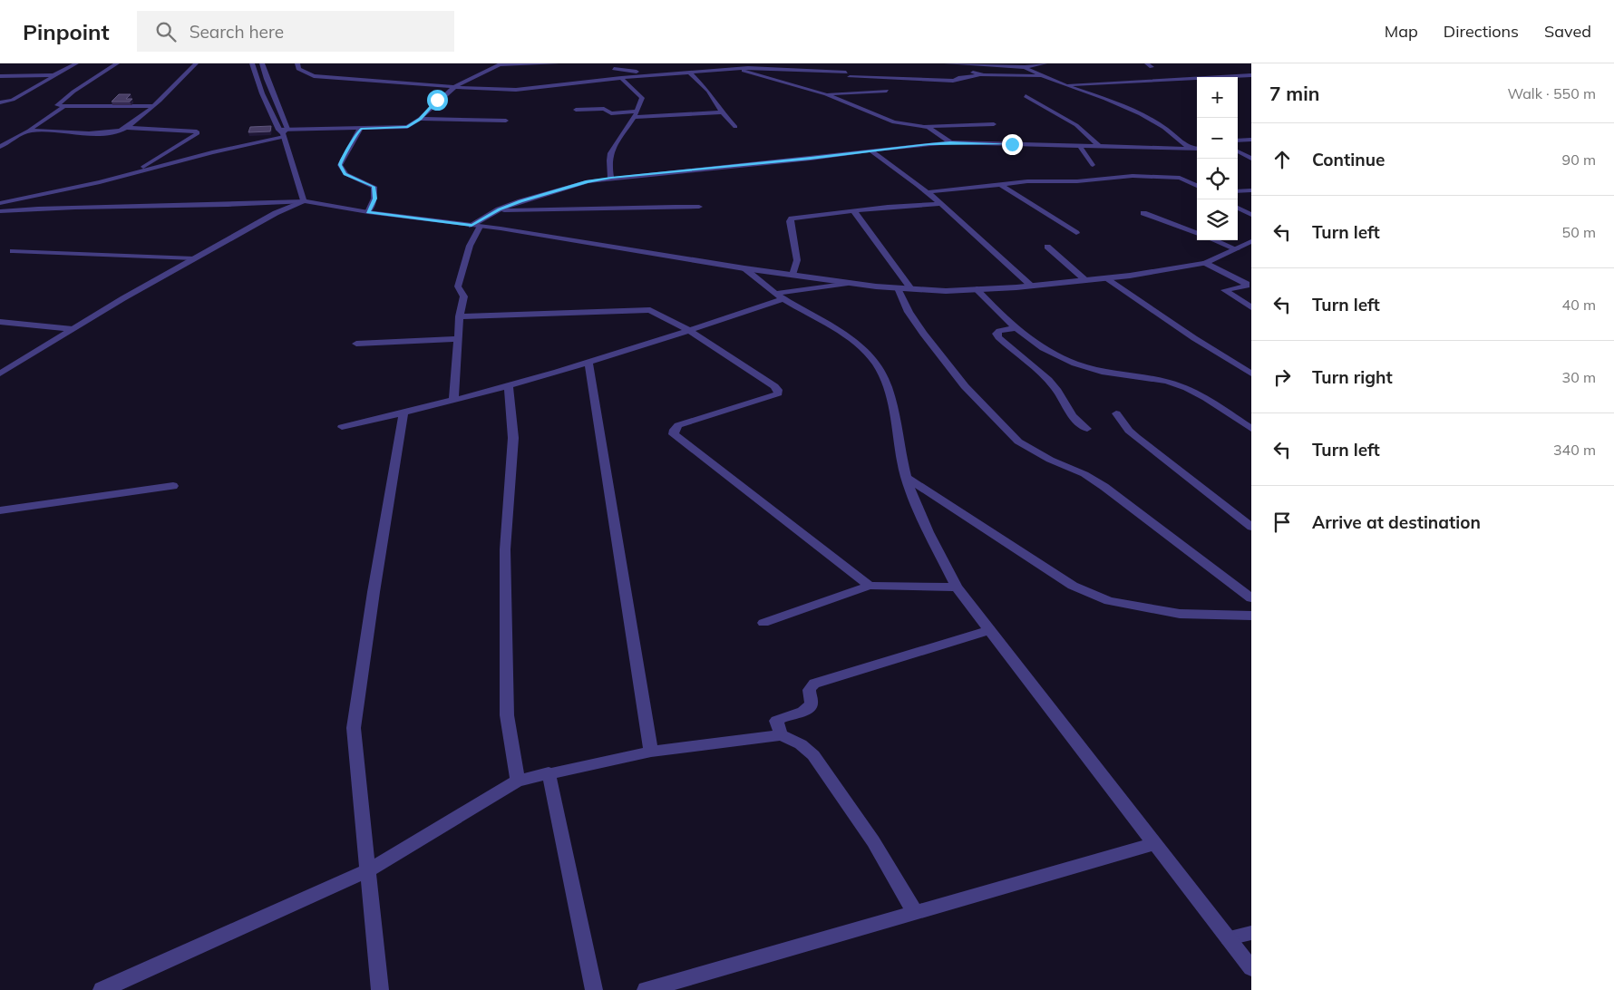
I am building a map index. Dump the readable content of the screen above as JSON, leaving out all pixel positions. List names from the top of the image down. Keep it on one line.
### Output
{"page":{"header":"Pinpoint","search":"Search here","nav":["Map","Directions","Saved"],"heading":["7 min","Walk · 550 m"],"map_buttons":["+","−"],"list":[["Continue","90 m"],["Turn left","50 m"],["Turn left","40 m"],["Turn right","30 m"],["Turn left","340 m"],"Arrive at destination"]}}
